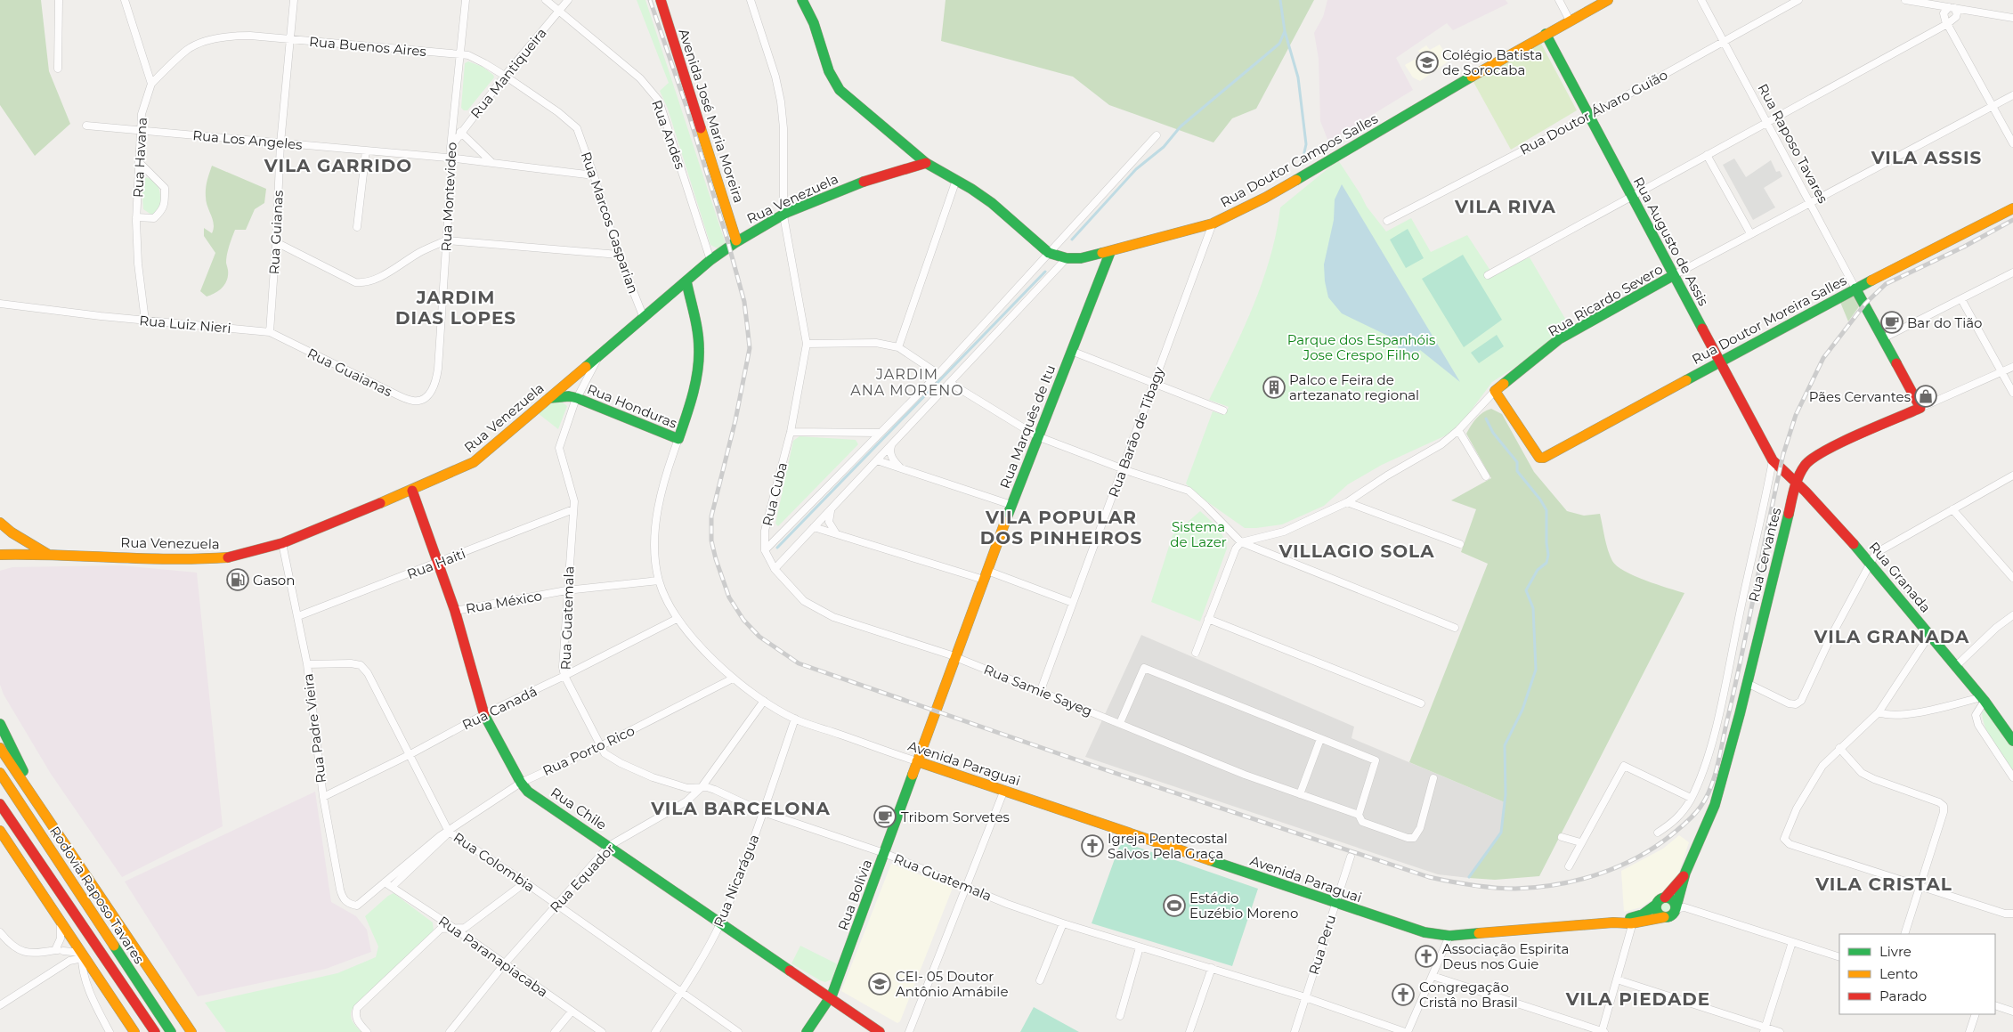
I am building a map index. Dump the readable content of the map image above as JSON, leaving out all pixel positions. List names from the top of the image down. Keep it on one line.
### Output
{"streets":{"main road":["Avenida José Maria Moreira","Rua Raposo Tavares","Rua Doutor Campos Salles","Rua Venezuela","Rua Augusto de Assis","Rua Ricardo Severo","Rua Doutor Moreira Salles","Rua Honduras","Rua Marquês de Itu","Rua Cervantes","Rua Granada","Avenida Paraguai","Rua Chile","Rodovia Raposo Tavares","Rua Bolívia"],"street":["Rua Buenos Aires","Rua Mantiqueira","Rua Doutor Álvaro Guião","Rua Andes","Rua Los Angeles","Rua Havana","Rua Montevideo","Rua Marcos Gasparian","Rua Guianas","Rua Luiz Nieri","Rua Guaianas","Rua Barão de Tibagy","Rua Cuba","Rua Haiti","Rua México","Rua Guatemala","Rua Samie Sayeg","Rua Canadá","Rua Padre Vieira","Rua Porto Rico","Rua Colombia","Rua Equador","Rua Nicarágua","Rua Peru","Rua Paranapiacaba"]},"crossings":[["Rua Buenos Aires","Rua Mantiqueira"],["Rua Buenos Aires","Rua Havana"],["Rua Buenos Aires","Rua Montevideo"],["Rua Buenos Aires","Rua Marcos Gasparian"],["Rua Buenos Aires","Rua Guianas"],["Rua Mantiqueira","Rua Andes"],["Rua Mantiqueira","Rua Montevideo"],["Rua Doutor Álvaro Guião","Rua Raposo Tavares"],["Rua Doutor Álvaro Guião","Rua Augusto de Assis"],["Avenida José Maria Moreira","Rua Venezuela"],["Rua Andes","Rua Venezuela"],["Rua Los Angeles","Rua Havana"],["Rua Los Angeles","Rua Montevideo"],["Rua Los Angeles","Rua Marcos Gasparian"],["Rua Los Angeles","Rua Guianas"],["Rua Raposo Tavares","Rua Ricardo Severo"],["Rua Raposo Tavares","Rua Doutor Moreira Salles"],["Rua Raposo Tavares","Rua Cervantes"],["Rua Havana","Rua Luiz Nieri"],["Rua Doutor Campos Salles","Rua Venezuela"],["Rua Doutor Campos Salles","Rua Augusto de Assis"],["Rua Doutor Campos Salles","Rua Marquês de Itu"],["Rua Doutor Campos Salles","Rua Barão de Tibagy"],["Rua Montevideo","Rua Guaianas"],["Rua Venezuela","Rua Marcos Gasparian"],["Rua Venezuela","Rua Honduras"],["Rua Venezuela","Rua Cuba"],["Rua Venezuela","Rua Guatemala"],["Rua Venezuela","Rua Padre Vieira"],["Rua Venezuela","Avenida Paraguai"],["Rua Venezuela","Rua Chile"],["Rua Guianas","Rua Luiz Nieri"],["Rua Guianas","Rua Guaianas"],["Rua Augusto de Assis","Rua Ricardo Severo"],["Rua Augusto de Assis","Rua Doutor Moreira Salles"],["Rua Augusto de Assis","Rua Cervantes"],["Rua Augusto de Assis","Rua Granada"],["Rua Ricardo Severo","Rua Doutor Moreira Salles"],["Rua Luiz Nieri","Rua Guaianas"],["Rua Honduras","Rua Guatemala"],["Rua Honduras","Avenida Paraguai"],["Rua Marquês de Itu","Rua Cuba"],["Rua Marquês de Itu","Rua Samie Sayeg"],["Rua Marquês de Itu","Avenida Paraguai"],["Rua Marquês de Itu","Rua Bolívia"],["Rua Barão de Tibagy","Rua Samie Sayeg"],["Rua Cuba","Rua Samie Sayeg"],["Rua Cervantes","Rua Granada"],["Rua Cervantes","Avenida Paraguai"],["Rua Haiti","Rua Guatemala"],["Rua Haiti","Rua Padre Vieira"],["Rua Haiti","Rua Chile"],["Rua México","Rua Guatemala"],["Rua México","Avenida Paraguai"],["Rua México","Rua Chile"],["Rua Guatemala","Rua Canadá"],["Rua Guatemala","Rua Porto Rico"],["Rua Guatemala","Rua Equador"],["Rua Guatemala","Rua Nicarágua"],["Rua Guatemala","Rua Bolívia"],["Rua Guatemala","Rua Peru"],["Rua Canadá","Rua Padre Vieira"],["Rua Canadá","Avenida Paraguai"],["Rua Canadá","Rua Chile"],["Rua Canadá","Rua Colombia"],["Rua Padre Vieira","Rua Porto Rico"],["Rua Padre Vieira","Rua Colombia"],["Rua Porto Rico","Avenida Paraguai"],["Rua Porto Rico","Rua Chile"],["Rua Porto Rico","Rua Colombia"],["Rua Porto Rico","Rua Paranapiacaba"],["Avenida Paraguai","Rua Equador"],["Avenida Paraguai","Rua Nicarágua"],["Avenida Paraguai","Rua Bolívia"],["Avenida Paraguai","Rua Peru"],["Rua Chile","Rua Equador"],["Rua Chile","Rua Nicarágua"],["Rua Chile","Rua Bolívia"],["Rua Colombia","Rua Equador"],["Rua Colombia","Rua Nicarágua"],["Rua Equador","Rua Paranapiacaba"]],"districts":["VILA ASSIS","VILA GARRIDO","VILA RIVA","JARDIM DIAS LOPES","JARDIM ANA MORENO","VILA POPULAR DOS PINHEIROS","VILLAGIO SOLA","VILA GRANADA","VILA BARCELONA","VILA CRISTAL","VILA PIEDADE"],"parks":["Parque dos Espanhóis Jose Crespo Filho","Sistema de Lazer"],"places":{"school or university":["Colégio Batista de Sorocaba","CEI- 05 Doutor Antônio Amábile"],"cafe":["Bar do Tião","Tribom Sorvetes"],"building":["Palco e Feira de artezanato regional"],"shop":["Pães Cervantes"],"fuel station":["Gason"],"church":["Igreja Pentecostal Salvos Pela Graça","Associação Espirita Deus nos Guie","Congregação Cristâ no Brasil"],"sports":["Estádio Euzébio Moreno"]},"legend":["Livre","Lento","Parado"]}
